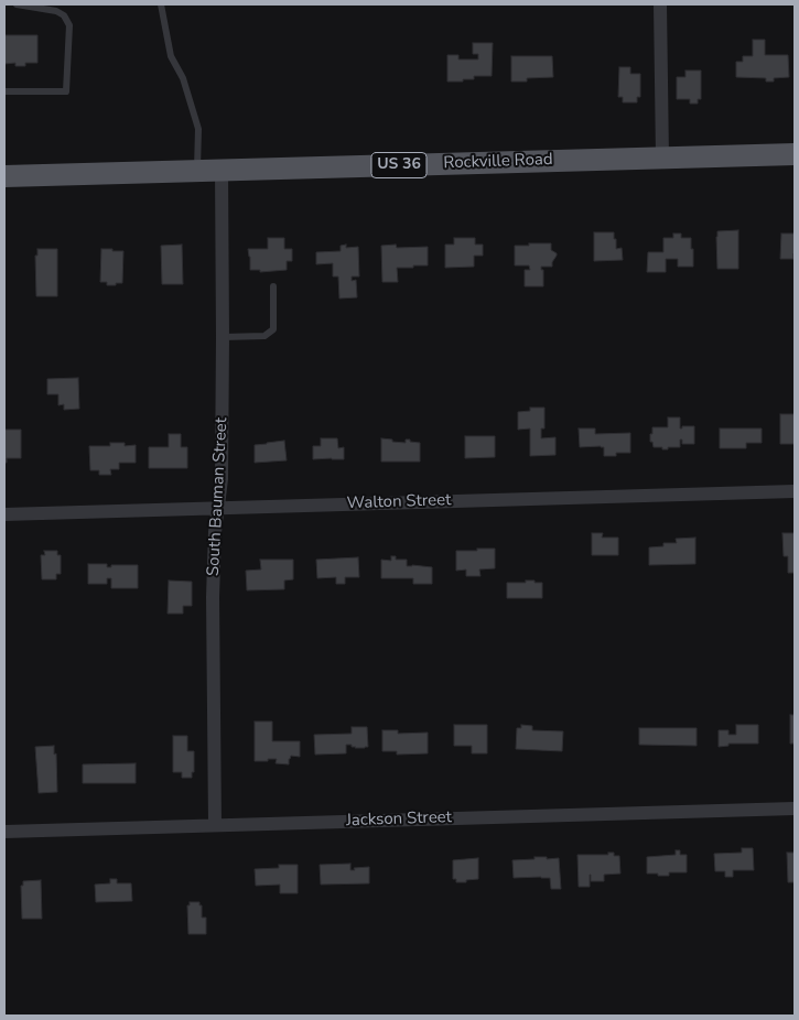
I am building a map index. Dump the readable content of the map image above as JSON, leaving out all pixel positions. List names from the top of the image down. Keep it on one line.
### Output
{"streets":{"main road":["Rockville Road","US 36"],"street":["South Bauman Street","Walton Street","Jackson Street"]},"crossings":[["Rockville Road","South Bauman Street"],["South Bauman Street","Walton Street"],["South Bauman Street","Jackson Street"]]}
